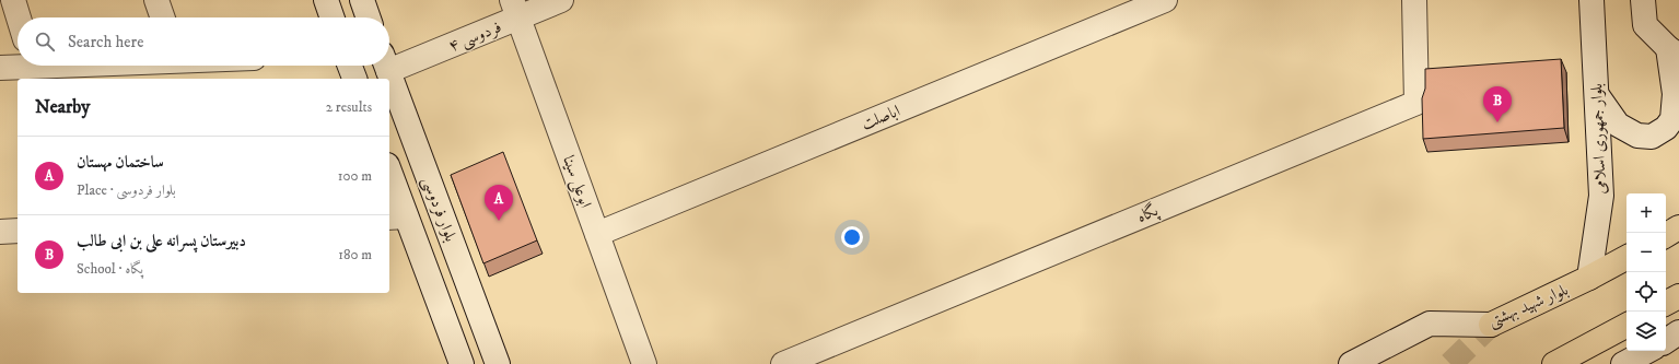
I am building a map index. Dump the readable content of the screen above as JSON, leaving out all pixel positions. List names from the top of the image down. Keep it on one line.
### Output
{"streets":{"main road":["بلوار شهید بهشتی"],"street":["فردوسی ۴","اباصلت","بلوار جمهوری اسلامی","ابوعلی سینا","بلوار فردوسی","پگاه"]},"crossings":[["فردوسی ۴","ابوعلی سینا"],["اباصلت","ابوعلی سینا"],["بلوار جمهوری اسلامی","بلوار شهید بهشتی"]],"page":{"search":"Search here","heading":["Nearby","2 results"],"pins":["B","A"],"list":[{"mark":"A","name":"ساختمان مهستان","note":"Place · بلوار فردوسی","value":"100 m"},{"mark":"B","name":"دبیرستان پسرانه علی بن ابی طالب","note":"School · پگاه","value":"180 m"}],"map_buttons":["+","−"]}}
